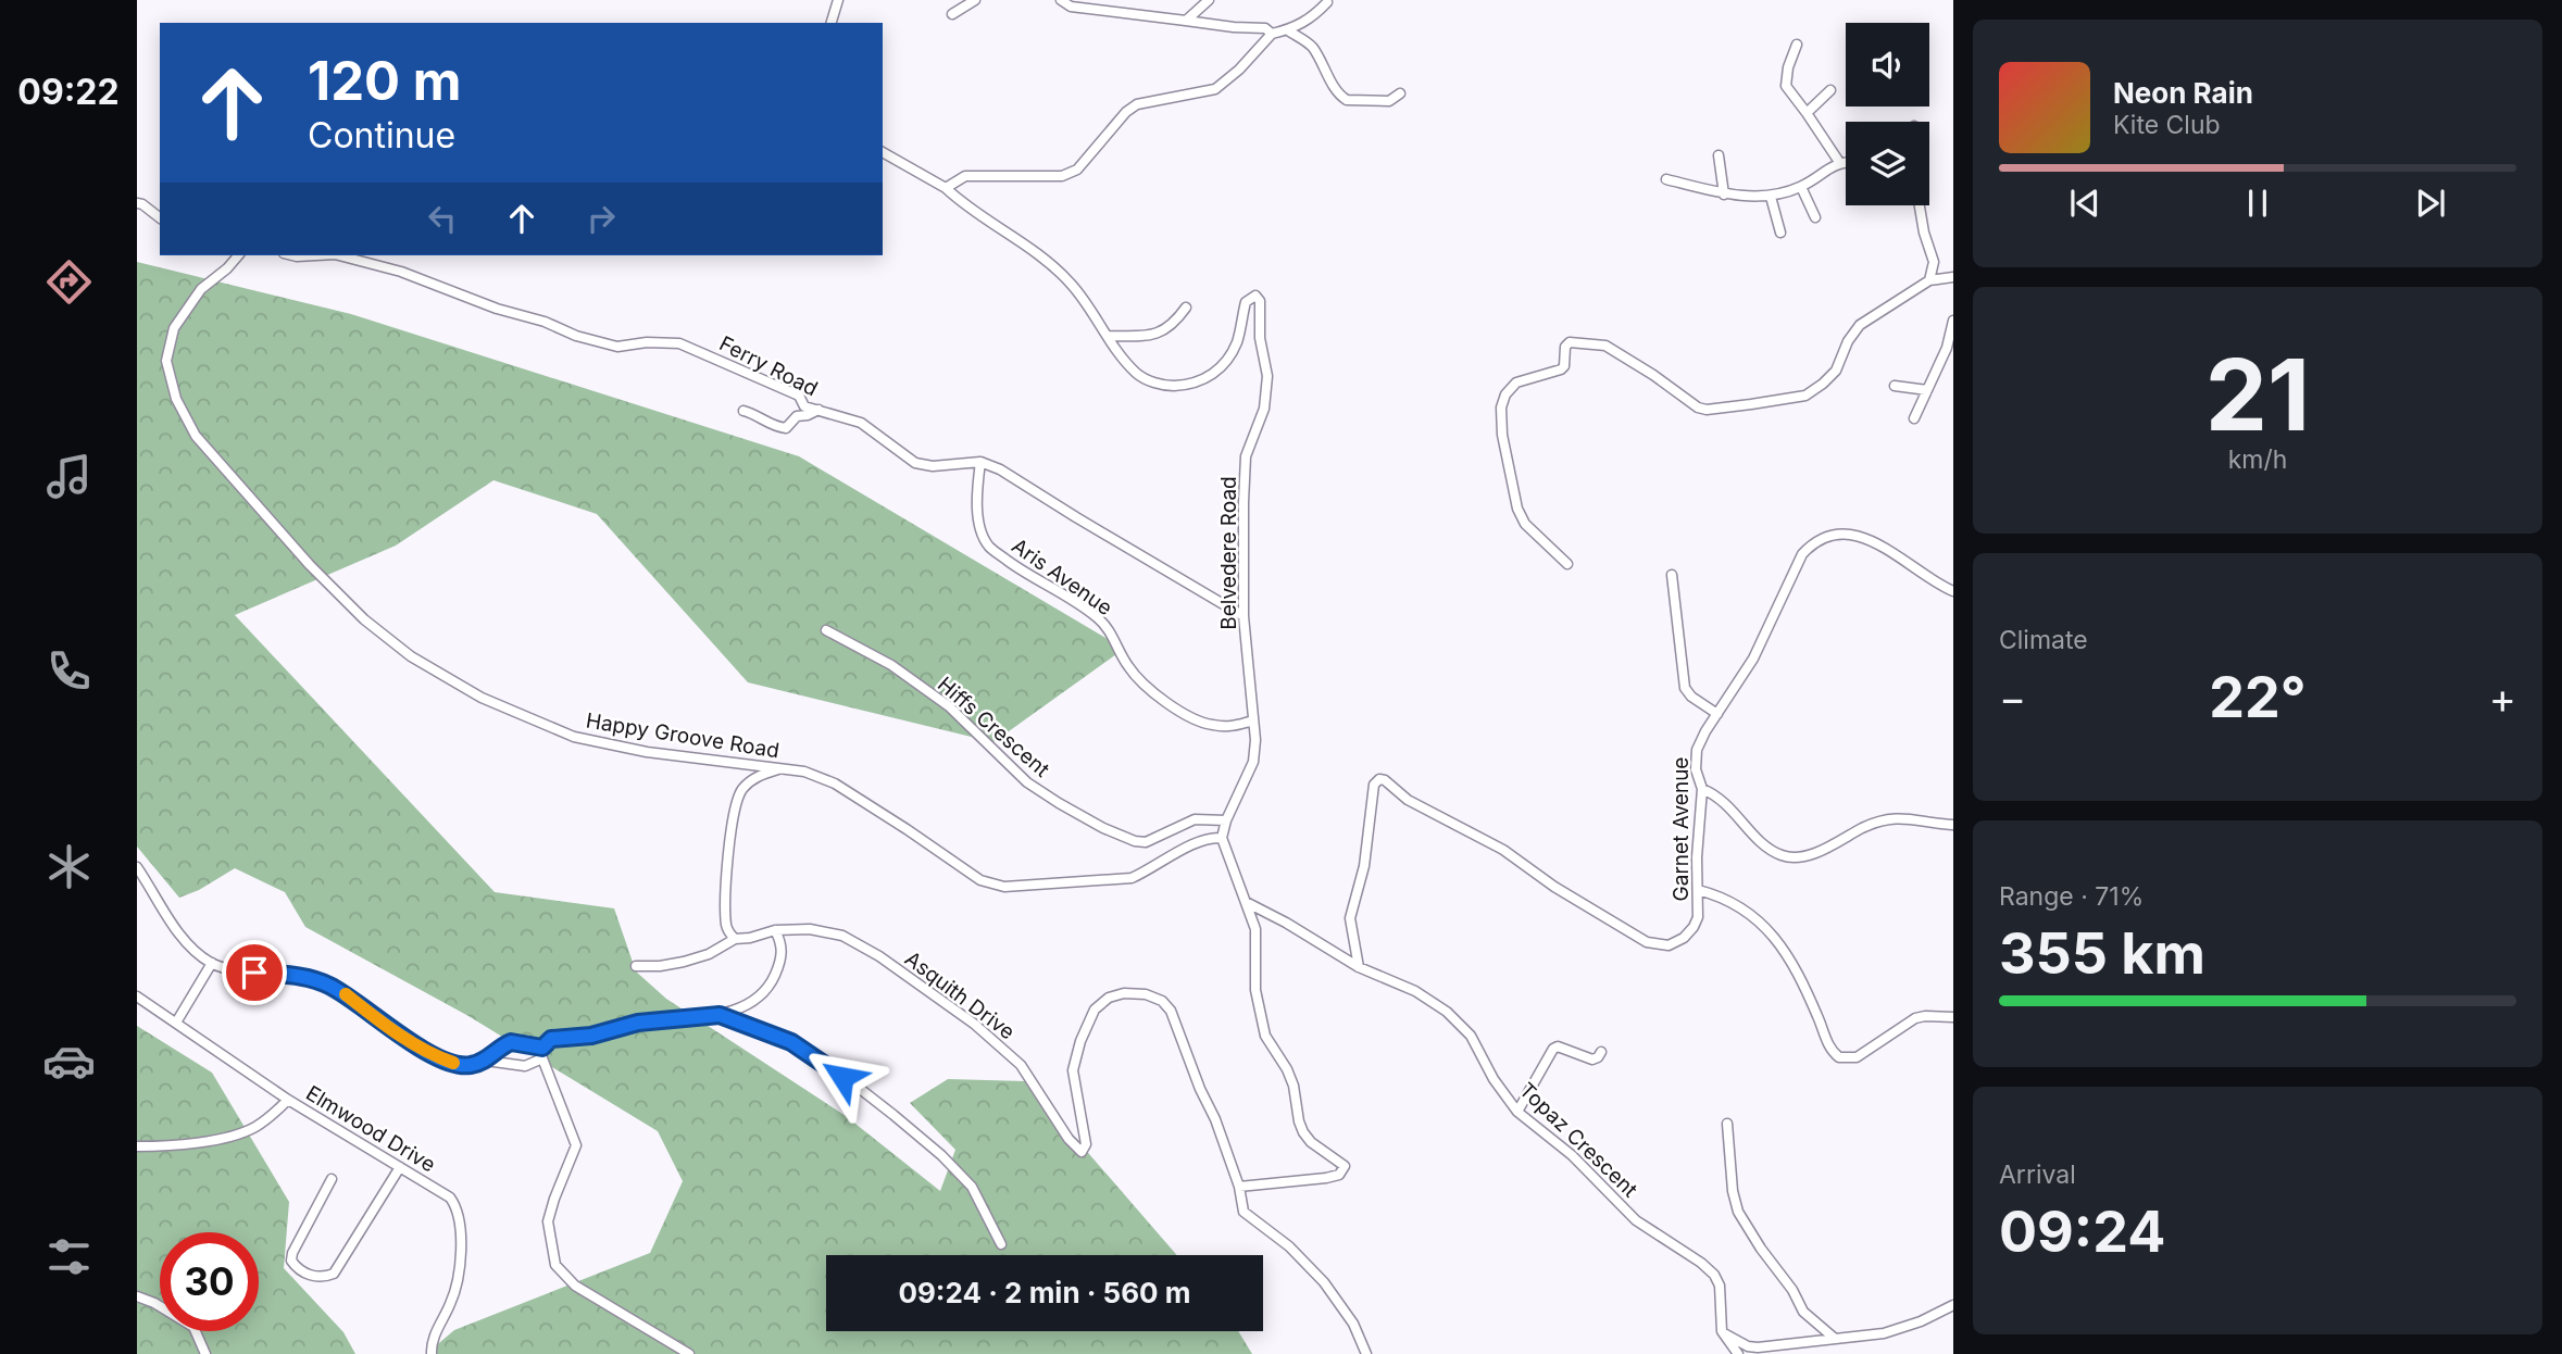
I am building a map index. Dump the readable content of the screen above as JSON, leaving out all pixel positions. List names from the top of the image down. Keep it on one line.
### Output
{"streets":{"street":["Ferry Road","Belvedere Road","Aris Avenue","Hiffs Crescent","Happy Groove Road","Garnet Avenue","Asquith Drive","Elmwood Drive","Topaz Crescent"]},"crossings":[["Ferry Road","Aris Avenue"],["Belvedere Road","Aris Avenue"],["Belvedere Road","Hiffs Crescent"],["Belvedere Road","Happy Groove Road"],["Garnet Avenue","Topaz Crescent"]],"page":{"tabs":"09:22","turn":["120 m","Continue"],"song":["Neon Rain","Kite Club"],"tile":[["21","km/h"],"Climate",["Range · 71%","355 km"],["Arrival","09:24"]],"heat":["−","22°","+"],"limit":"30","trip":"09:24 · 2 min · 560 m"}}
